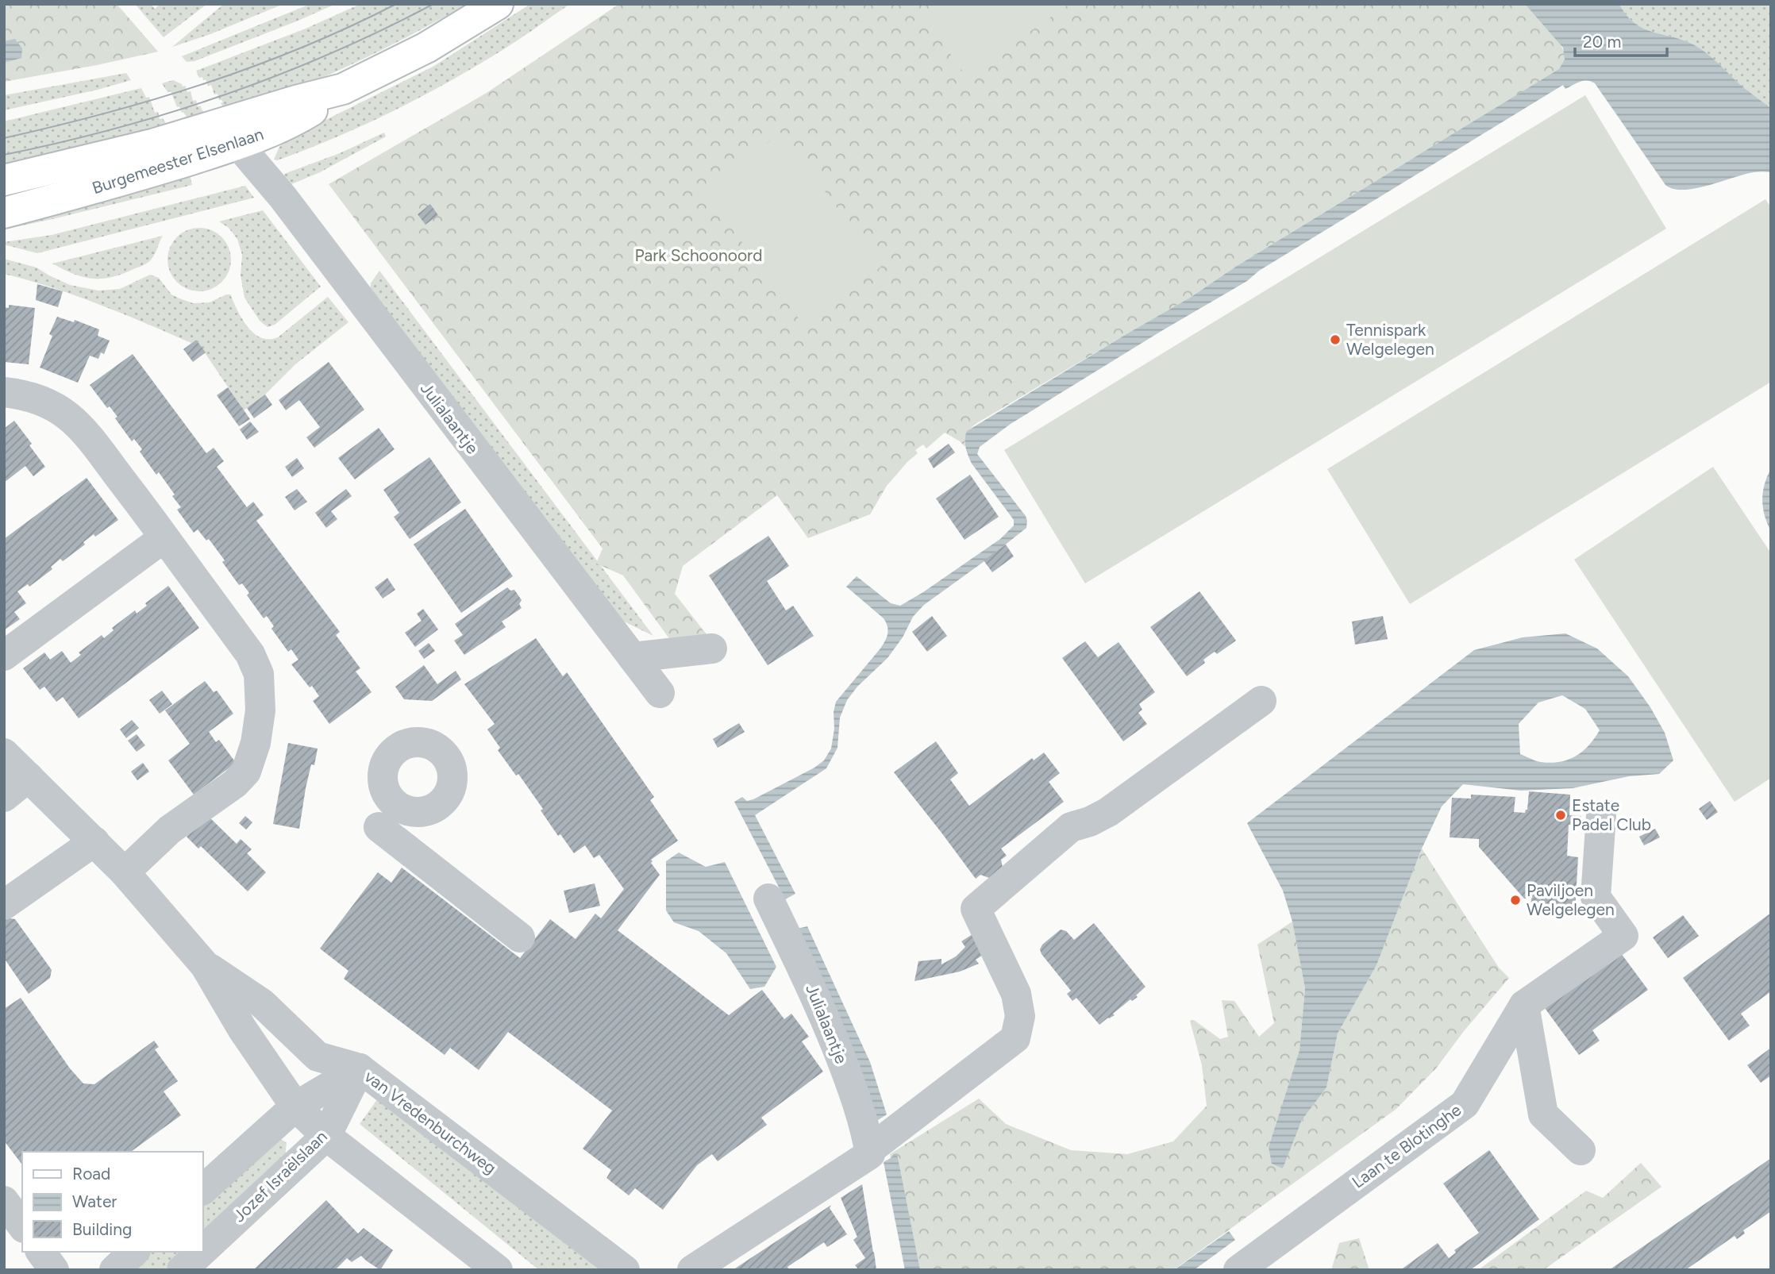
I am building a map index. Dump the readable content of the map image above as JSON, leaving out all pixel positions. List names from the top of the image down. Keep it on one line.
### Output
{"streets":{"main road":["Burgemeester Elsenlaan"],"street":["Julialaantje","van Vredenburchweg","Laan te Blotinghe","Jozef Israëlslaan"]},"crossings":[["Burgemeester Elsenlaan","Julialaantje"],["van Vredenburchweg","Jozef Israëlslaan"]],"parks":["Park Schoonoord"],"places":["Tennispark Welgelegen","Estate Padel Club","Paviljoen Welgelegen"],"legend":["Road","Water","Building"],"scale_bar":"20 m"}
